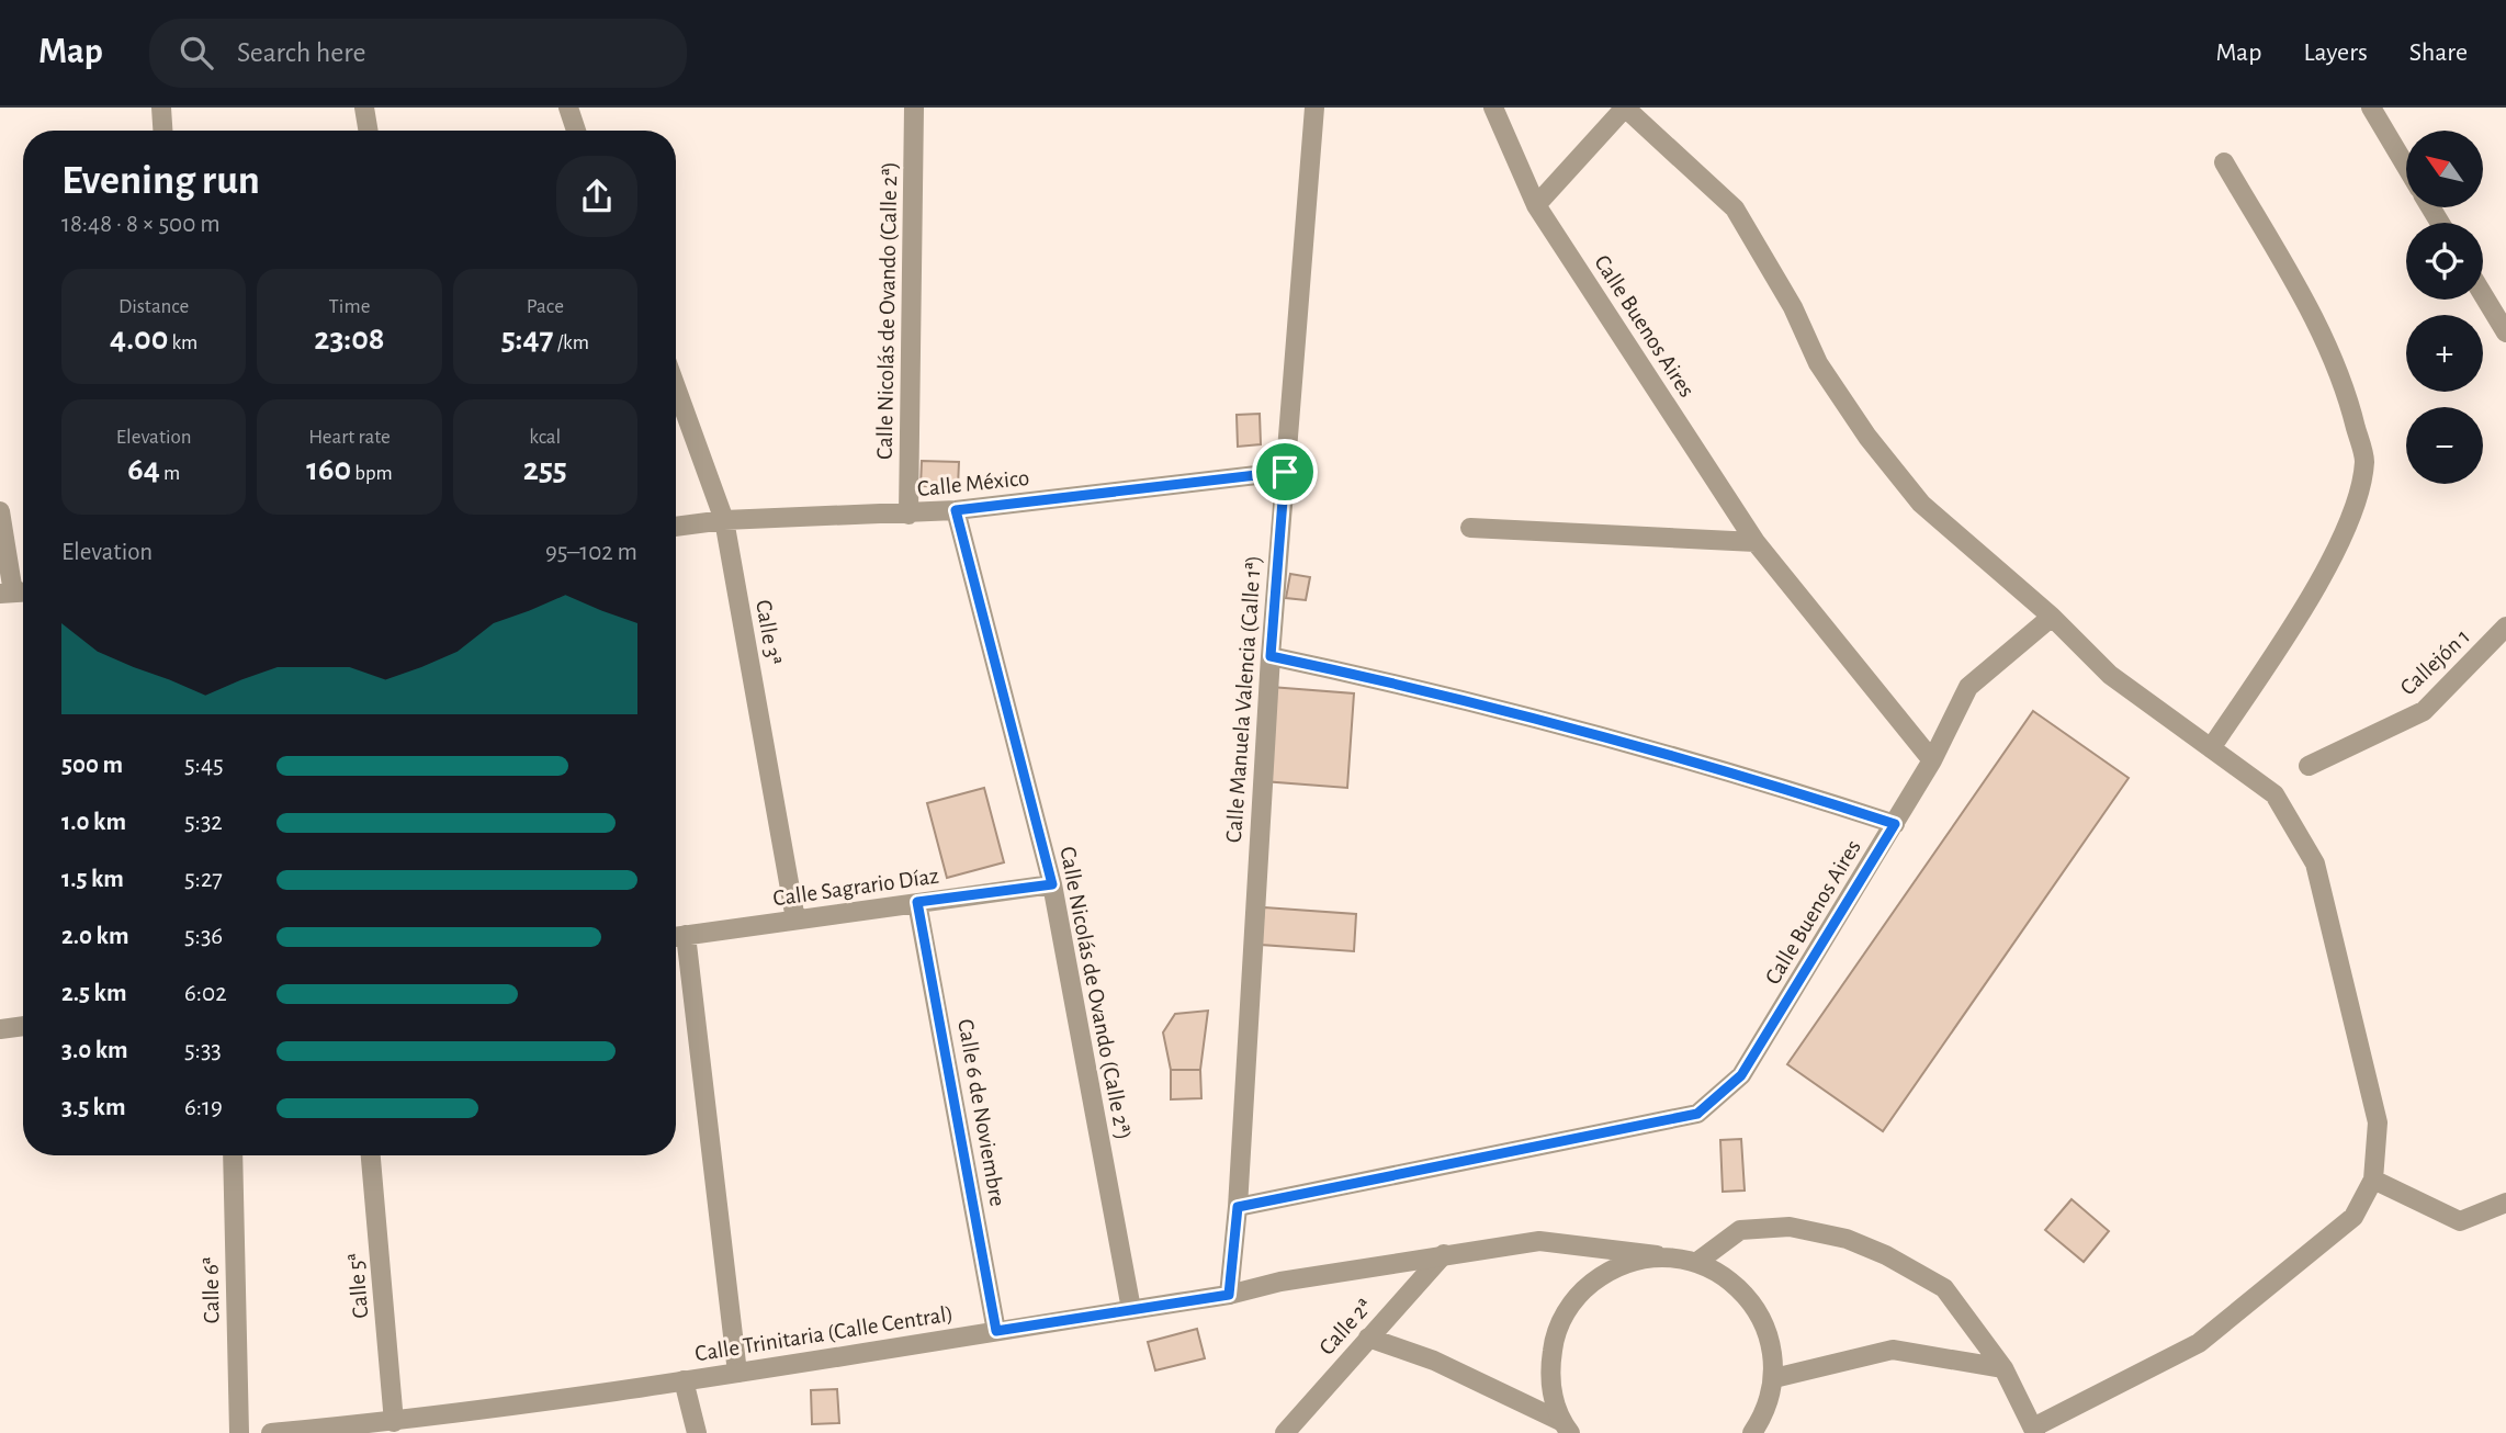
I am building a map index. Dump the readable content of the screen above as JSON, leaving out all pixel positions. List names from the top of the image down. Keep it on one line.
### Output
{"streets":{"street":["Calle Nicolás de Ovando (Calle 2ª)","Calle Buenos Aires","Calle México","Calle 3ª","Callejón 1","Calle Manuela Valencia (Calle 1ª)","Calle Sagrario Díaz","Calle 6 de Noviembre","Calle 5ª","Calle 6ª","Calle 2ª","Calle Trinitaria (Calle Central)"]},"crossings":[["Calle Nicolás de Ovando (Calle 2ª)","Calle México"],["Calle Nicolás de Ovando (Calle 2ª)","Calle Sagrario Díaz"],["Calle Nicolás de Ovando (Calle 2ª)","Calle Trinitaria (Calle Central)"],["Calle Buenos Aires","Calle Manuela Valencia (Calle 1ª)"],["Calle México","Calle 3ª"],["Calle México","Calle Manuela Valencia (Calle 1ª)"],["Calle 3ª","Calle Sagrario Díaz"],["Calle Manuela Valencia (Calle 1ª)","Calle Trinitaria (Calle Central)"],["Calle Sagrario Díaz","Calle 6 de Noviembre"],["Calle 6 de Noviembre","Calle Trinitaria (Calle Central)"],["Calle 5ª","Calle Trinitaria (Calle Central)"],["Calle 2ª","Calle Trinitaria (Calle Central)"]],"north":"top left","page":{"header":"Map","search":"Search here","nav":["Map","Layers","Share"],"map_buttons":["+","−"],"heading":["Evening run","18:48 · 8 × 500 m"],"stats":[["Distance","4.00 km"],["Time","23:08"],["Pace","5:47 /km"],["Elevation","64 m"],["Heart rate","160 bpm"],["kcal","255"]],"chart":["Elevation","95–102 m"],"list":[{"name":"500 m","note":"5:45"},{"name":"1.0 km","note":"5:32"},{"name":"1.5 km","note":"5:27"},{"name":"2.0 km","note":"5:36"},{"name":"2.5 km","note":"6:02"},{"name":"3.0 km","note":"5:33"},{"name":"3.5 km","note":"6:19"}]}}
